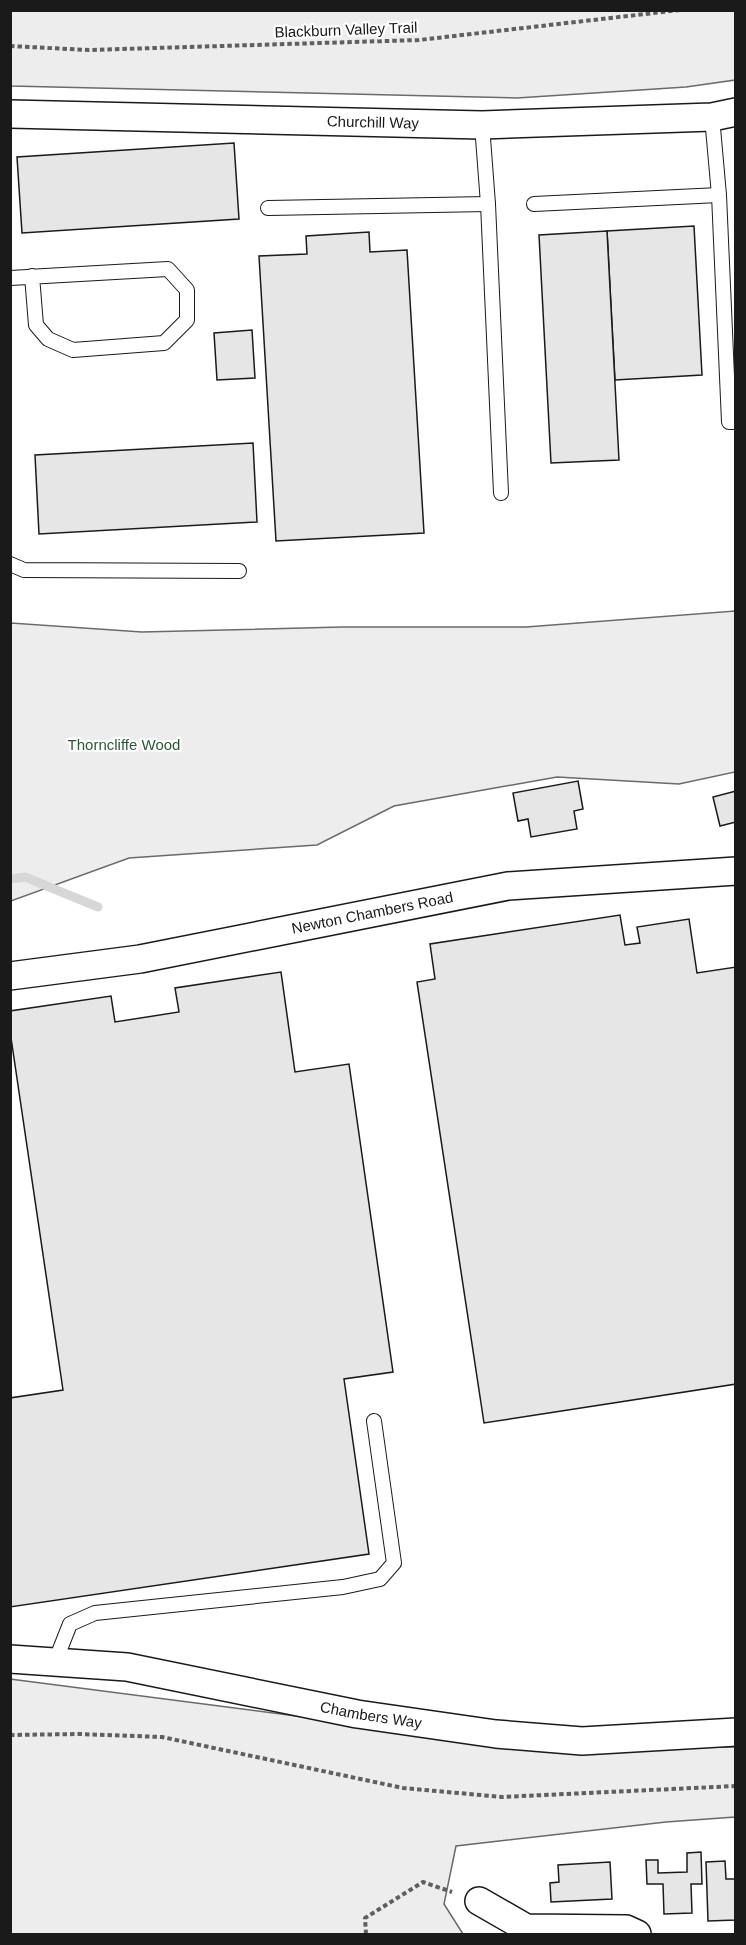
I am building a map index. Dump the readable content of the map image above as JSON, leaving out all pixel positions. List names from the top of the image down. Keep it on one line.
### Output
{"streets":{"street":["Churchill Way","Newton Chambers Road","Chambers Way"],"path":["Blackburn Valley Trail"]},"parks":["Thorncliffe Wood"]}
